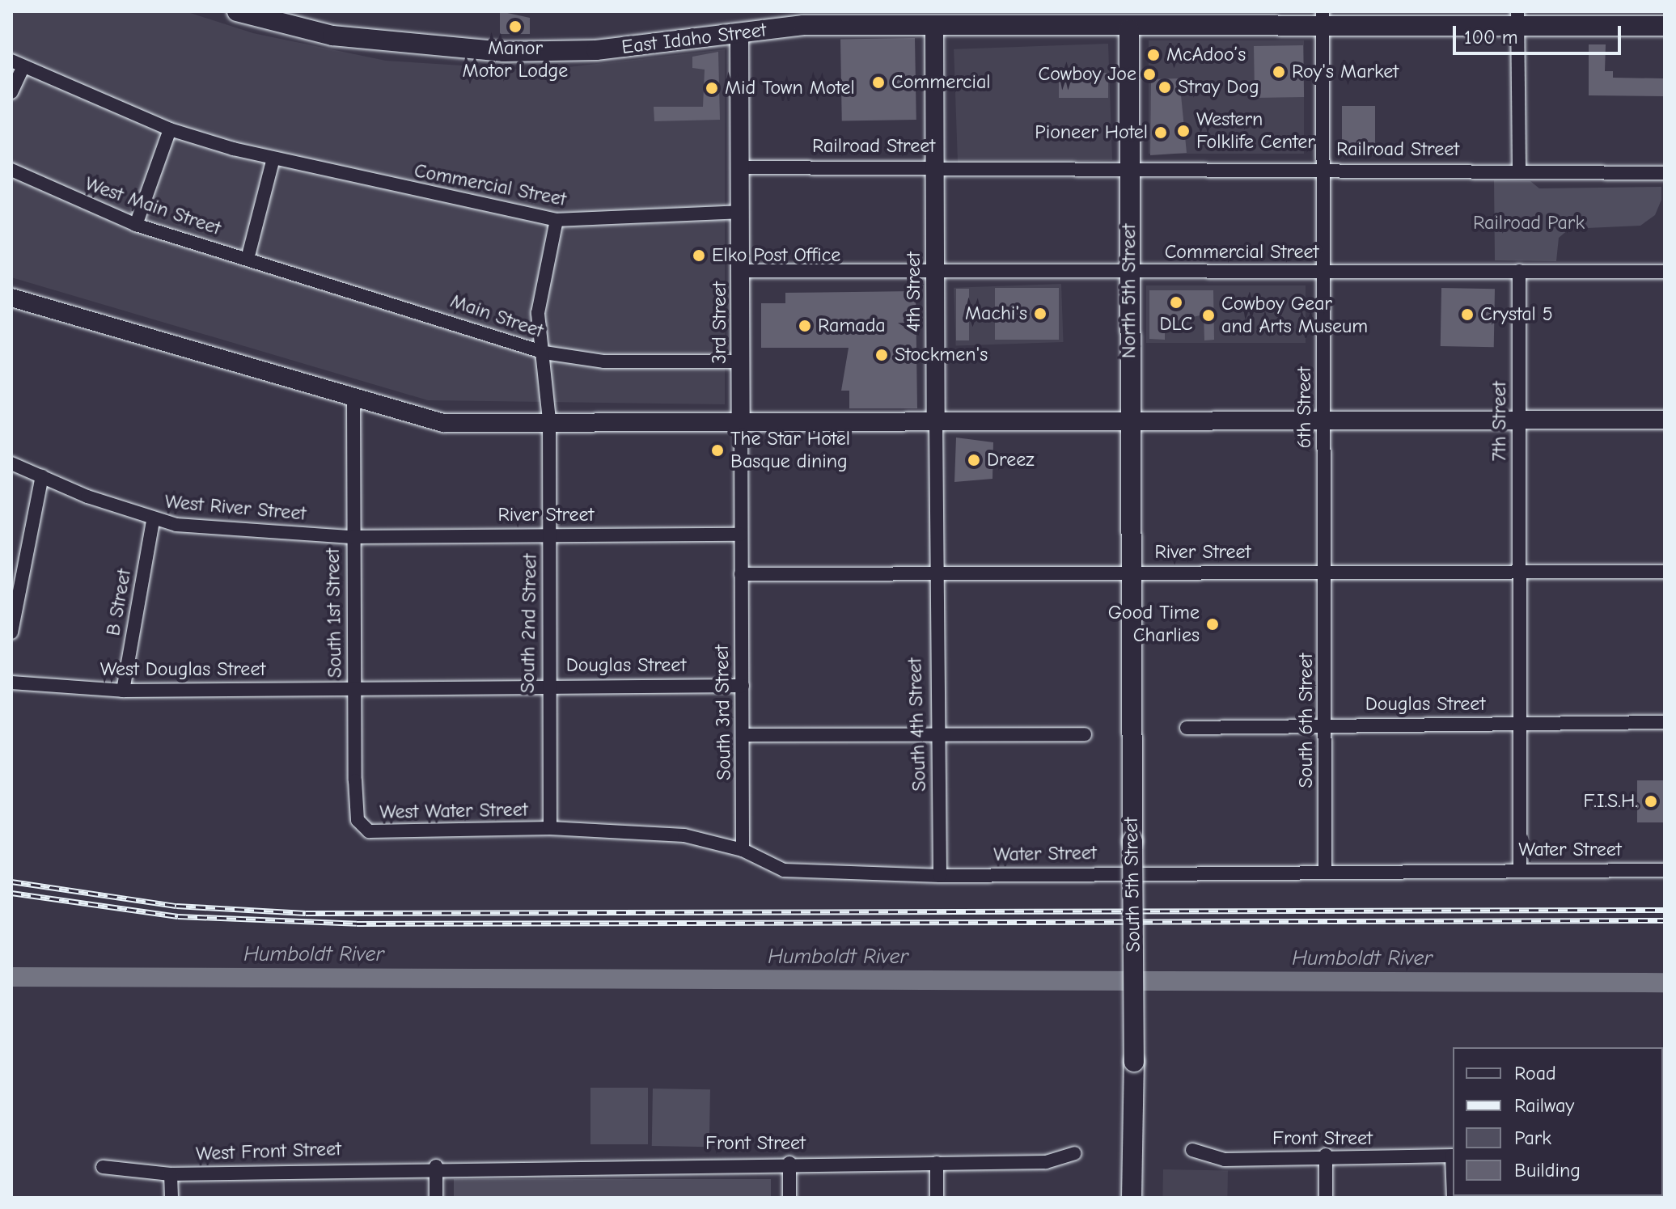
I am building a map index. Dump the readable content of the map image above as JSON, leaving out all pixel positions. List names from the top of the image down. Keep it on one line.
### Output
{"streets":{"main road":["East Idaho Street","North 5th Street","South 5th Street"],"street":["Railroad Street","Commercial Street","West Main Street","4th Street","Main Street","3rd Street","6th Street","7th Street","West River Street","River Street","B Street","South 1st Street","South 2nd Street","Douglas Street","West Douglas Street","South 3rd Street","South 6th Street","South 4th Street","West Water Street","Water Street","Front Street","West Front Street"]},"crossings":[["East Idaho Street","North 5th Street"],["East Idaho Street","4th Street"],["East Idaho Street","3rd Street"],["East Idaho Street","6th Street"],["Railroad Street","North 5th Street"],["Railroad Street","4th Street"],["Railroad Street","3rd Street"],["Railroad Street","6th Street"],["Commercial Street","North 5th Street"],["Commercial Street","4th Street"],["Commercial Street","3rd Street"],["Commercial Street","6th Street"],["Commercial Street","7th Street"],["Commercial Street","South 2nd Street"],["West Main Street","Main Street"],["North 5th Street","River Street"],["North 5th Street","South 5th Street"],["4th Street","River Street"],["4th Street","South 4th Street"],["Main Street","3rd Street"],["Main Street","South 2nd Street"],["3rd Street","River Street"],["3rd Street","South 3rd Street"],["6th Street","River Street"],["6th Street","South 6th Street"],["7th Street","River Street"],["7th Street","Douglas Street"],["7th Street","Water Street"],["West River Street","River Street"],["West River Street","B Street"],["West River Street","South 1st Street"],["River Street","South 1st Street"],["River Street","South 2nd Street"],["River Street","South 3rd Street"],["River Street","South 6th Street"],["River Street","South 4th Street"],["River Street","South 5th Street"],["B Street","West Douglas Street"],["South 1st Street","Douglas Street"],["South 1st Street","West Douglas Street"],["South 1st Street","West Water Street"],["South 2nd Street","Douglas Street"],["South 2nd Street","West Water Street"],["South 2nd Street","Water Street"],["Douglas Street","West Douglas Street"],["Douglas Street","South 3rd Street"],["Douglas Street","South 6th Street"],["South 3rd Street","Water Street"],["South 6th Street","Water Street"],["South 4th Street","Water Street"],["West Water Street","Water Street"],["Front Street","West Front Street"]],"water":["Humboldt River"],"parks":["Railroad Park"],"places":["Manor Motor Lodge","McAdoo’s","Roy's Market","Cowboy Joe","Commercial","Stray Dog","Mid Town Motel","Western Folklife Center","Pioneer Hotel","Elko Post Office","DLC","Machi's","Crystal 5","Cowboy Gear and Arts Museum","Ramada","Stockmen's","The Star Hotel Basque dining","Dreez","Good Time Charlies","F.I.S.H."],"legend":["Road","Railway","Park","Building"],"scale_bar":"100 m"}
